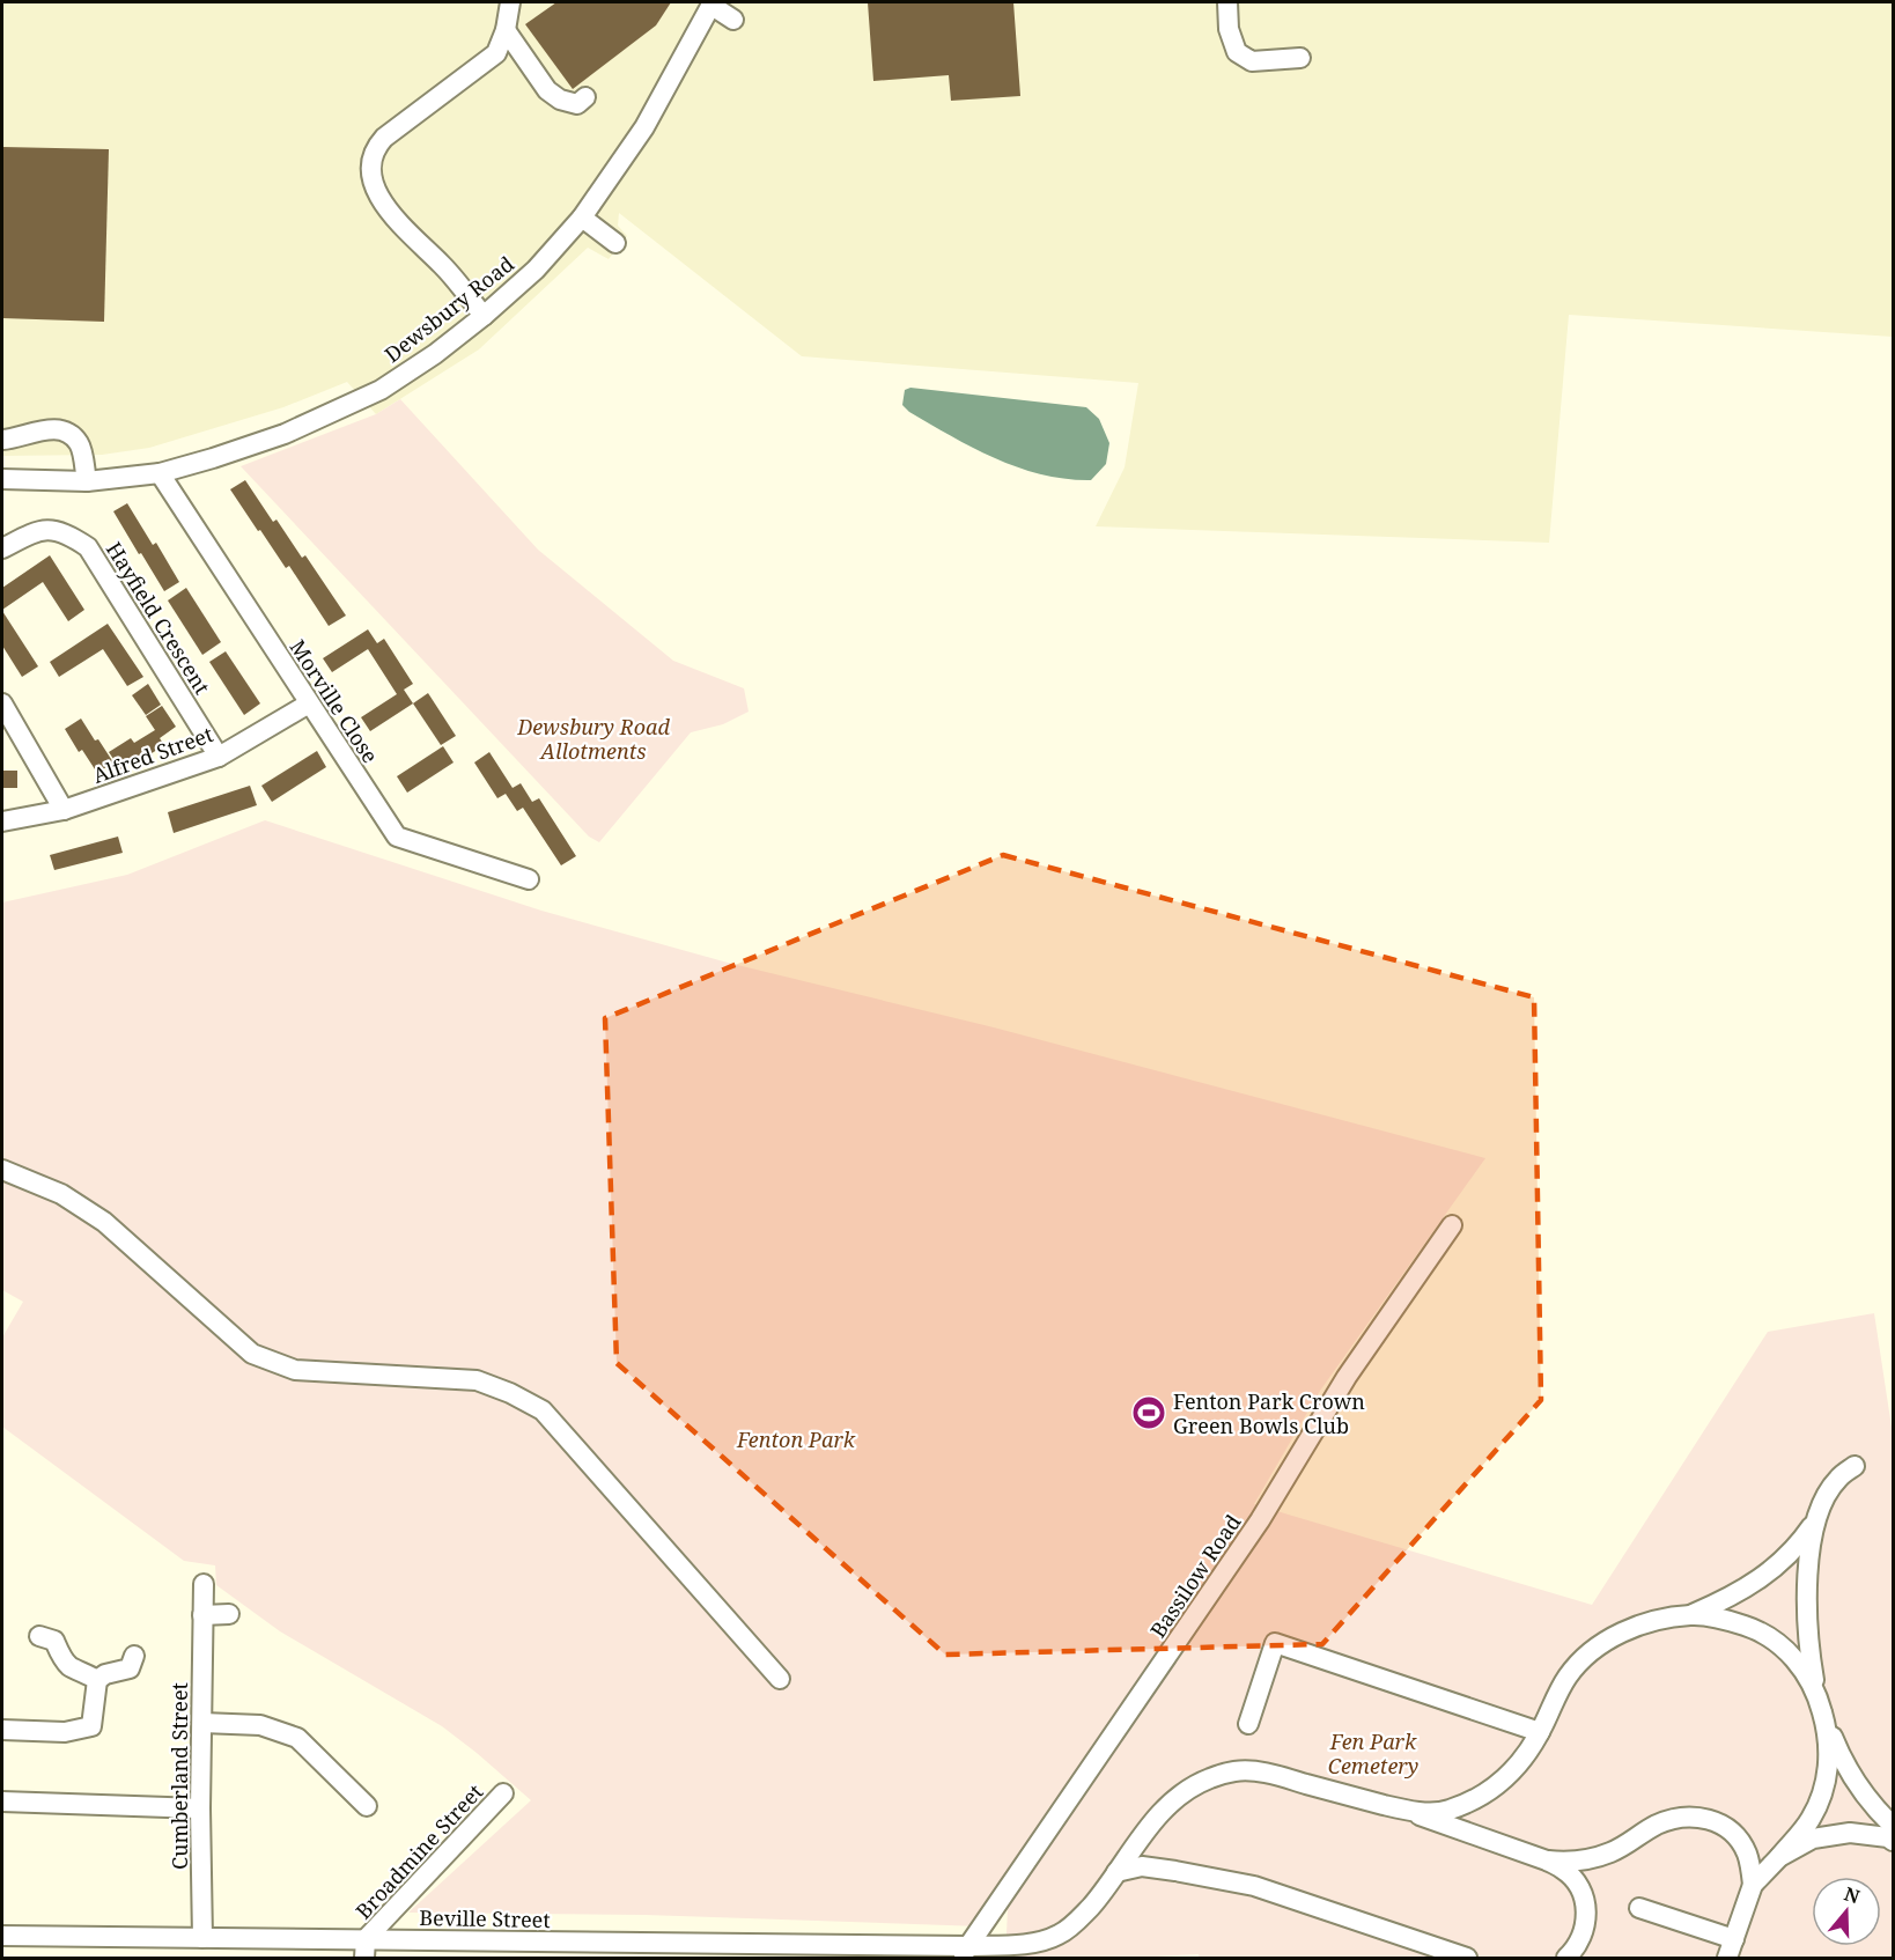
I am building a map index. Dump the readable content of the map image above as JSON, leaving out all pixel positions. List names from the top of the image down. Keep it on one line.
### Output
{"streets":{"street":["Dewsbury Road","Hayfield Crescent","Morville Close","Alfred Street","Bassilow Road","Cumberland Street","Broadmine Street","Beville Street"]},"crossings":[["Dewsbury Road","Morville Close"],["Hayfield Crescent","Alfred Street"],["Morville Close","Alfred Street"],["Bassilow Road","Beville Street"],["Cumberland Street","Beville Street"],["Broadmine Street","Beville Street"]],"parks":["Dewsbury Road Allotments","Fenton Park","Fen Park Cemetery"],"places":{"sports":["Fenton Park Crown Green Bowls Club"]},"north":"top"}
